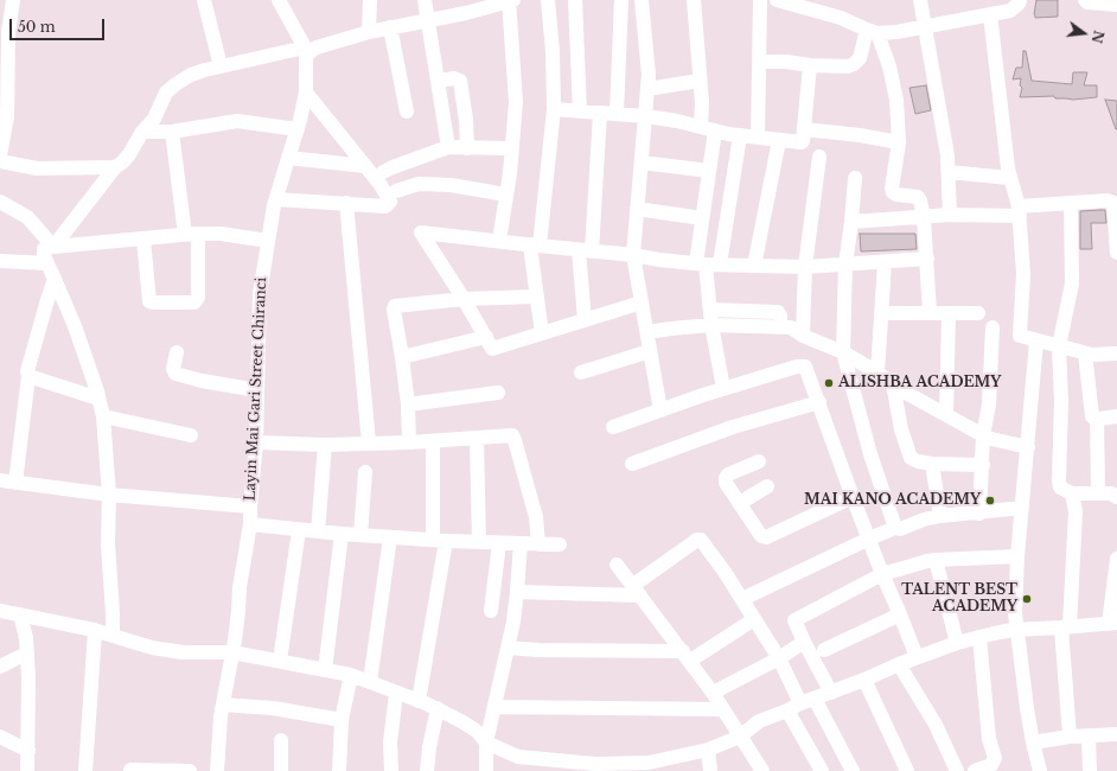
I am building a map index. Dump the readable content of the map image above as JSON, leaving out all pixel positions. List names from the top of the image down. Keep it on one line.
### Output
{"streets":{"street":["Layin Mai Gari Street Chiranci"]},"places":["ALISHBA ACADEMY","MAI KANO ACADEMY","TALENT BEST ACADEMY"],"scale_bar":"50 m","north":"right"}
